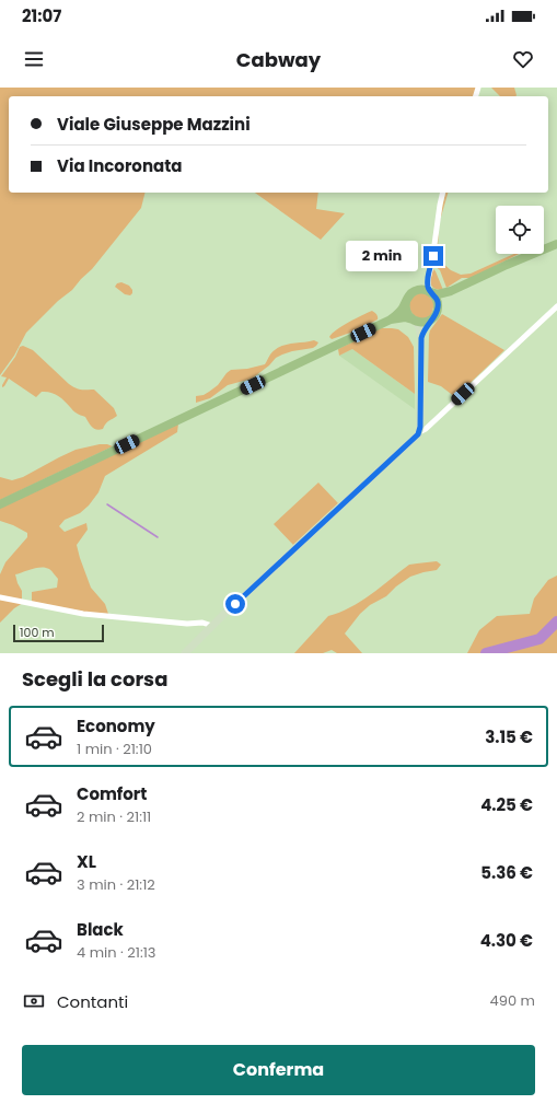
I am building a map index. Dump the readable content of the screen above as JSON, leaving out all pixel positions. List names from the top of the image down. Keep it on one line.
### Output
{"scale_bar":"100 m","page":{"status":"21:07","header":"Cabway","banner":["Viale Giuseppe Mazzini","Via Incoronata"],"bubble":"2 min","scale":"100 m","heading":"Scegli la corsa","list":[{"name":"Economy","note":"1 min · 21:10","value":"3.15 €"},{"name":"Comfort","note":"2 min · 21:11","value":"4.25 €"},{"name":"XL","note":"3 min · 21:12","value":"5.36 €"},{"name":"Black","note":"4 min · 21:13","value":"4.30 €"}],"pay":["Contanti","490 m"],"buttons":"Conferma"}}
